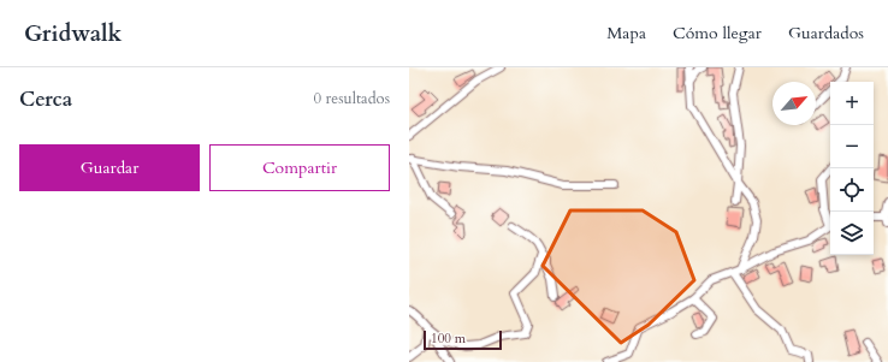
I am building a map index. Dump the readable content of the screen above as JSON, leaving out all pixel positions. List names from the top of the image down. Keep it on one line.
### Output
{"scale_bar":"100 m","north":"top right","page":{"header":"Gridwalk","nav":["Mapa","Cómo llegar","Guardados"],"heading":["Cerca","0 resultados"],"map_buttons":["+","−"],"buttons":["Guardar","Compartir"],"scale":"100 m"}}
